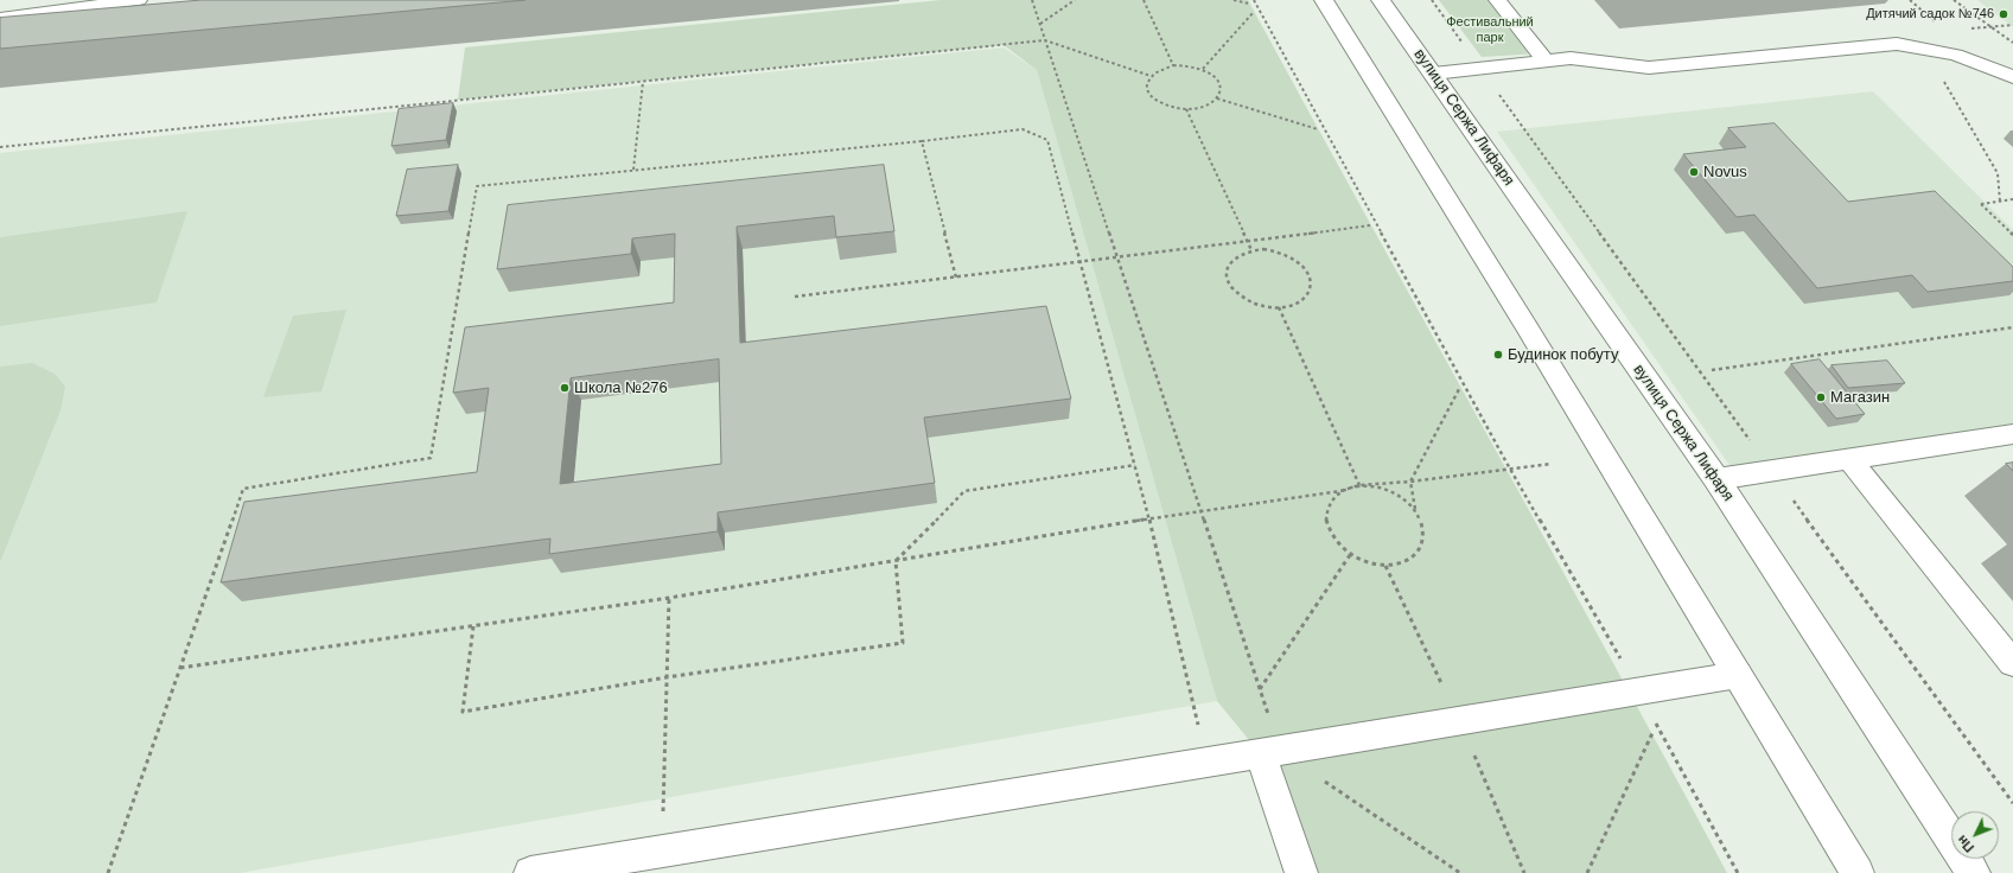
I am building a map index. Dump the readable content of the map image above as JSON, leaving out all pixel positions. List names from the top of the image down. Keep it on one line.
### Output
{"streets":{"street":["вулиця Сержа Лифаря"]},"parks":["Фестивальний парк"],"places":["Дитячий садок №746","Novus","Будинок побуту","Школа №276","Магазин"],"north":"bottom left"}
